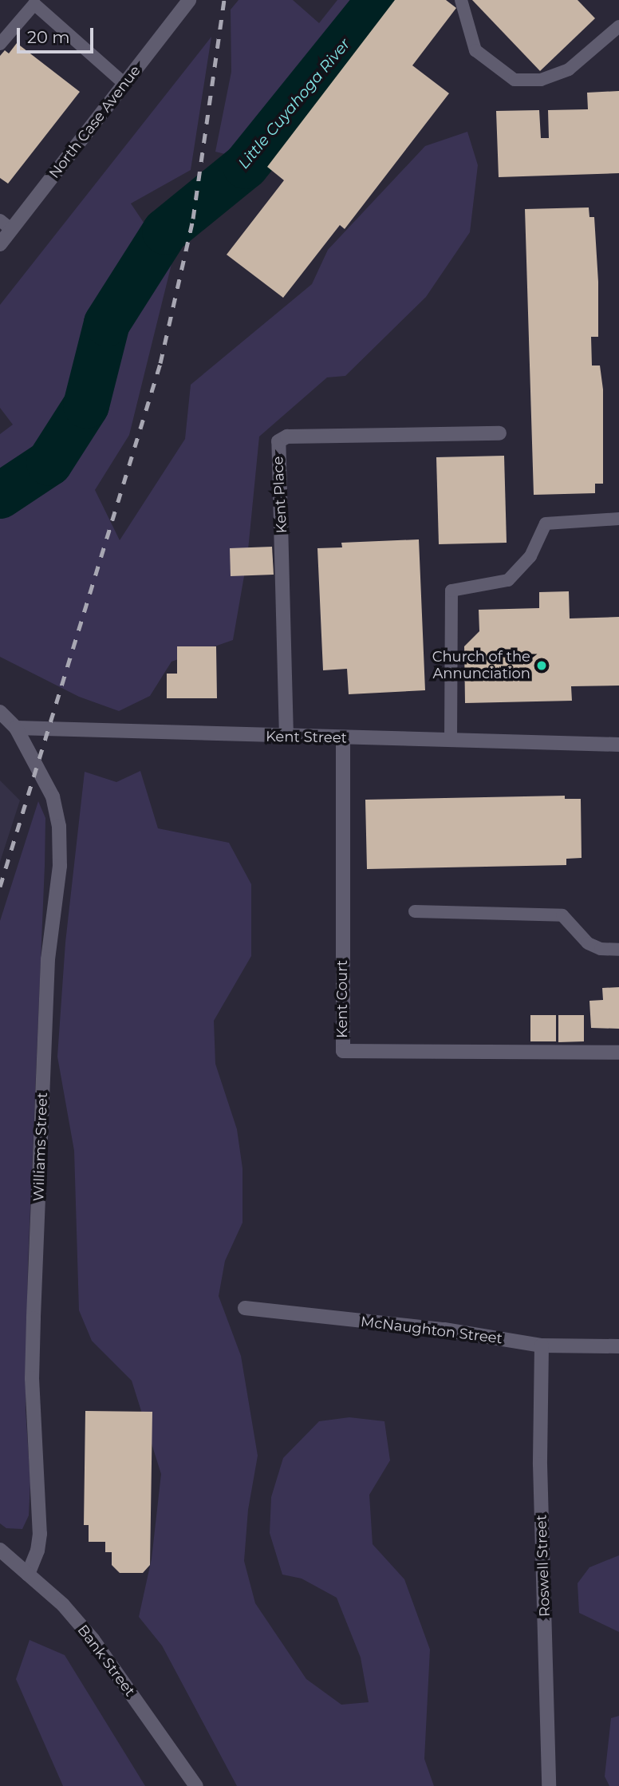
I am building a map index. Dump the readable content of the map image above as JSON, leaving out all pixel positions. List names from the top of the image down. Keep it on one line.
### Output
{"streets":{"street":["North Case Avenue","Kent Place","Kent Street","Kent Court","Williams Street","McNaughton Street","Roswell Street","Bank Street"]},"crossings":[["Kent Place","Kent Street"],["Kent Street","Kent Court"],["Kent Street","Williams Street"],["Williams Street","Bank Street"],["McNaughton Street","Roswell Street"]],"water":["Little Cuyahoga River"],"places":["Church of the Annunciation"],"scale_bar":"20 m"}
